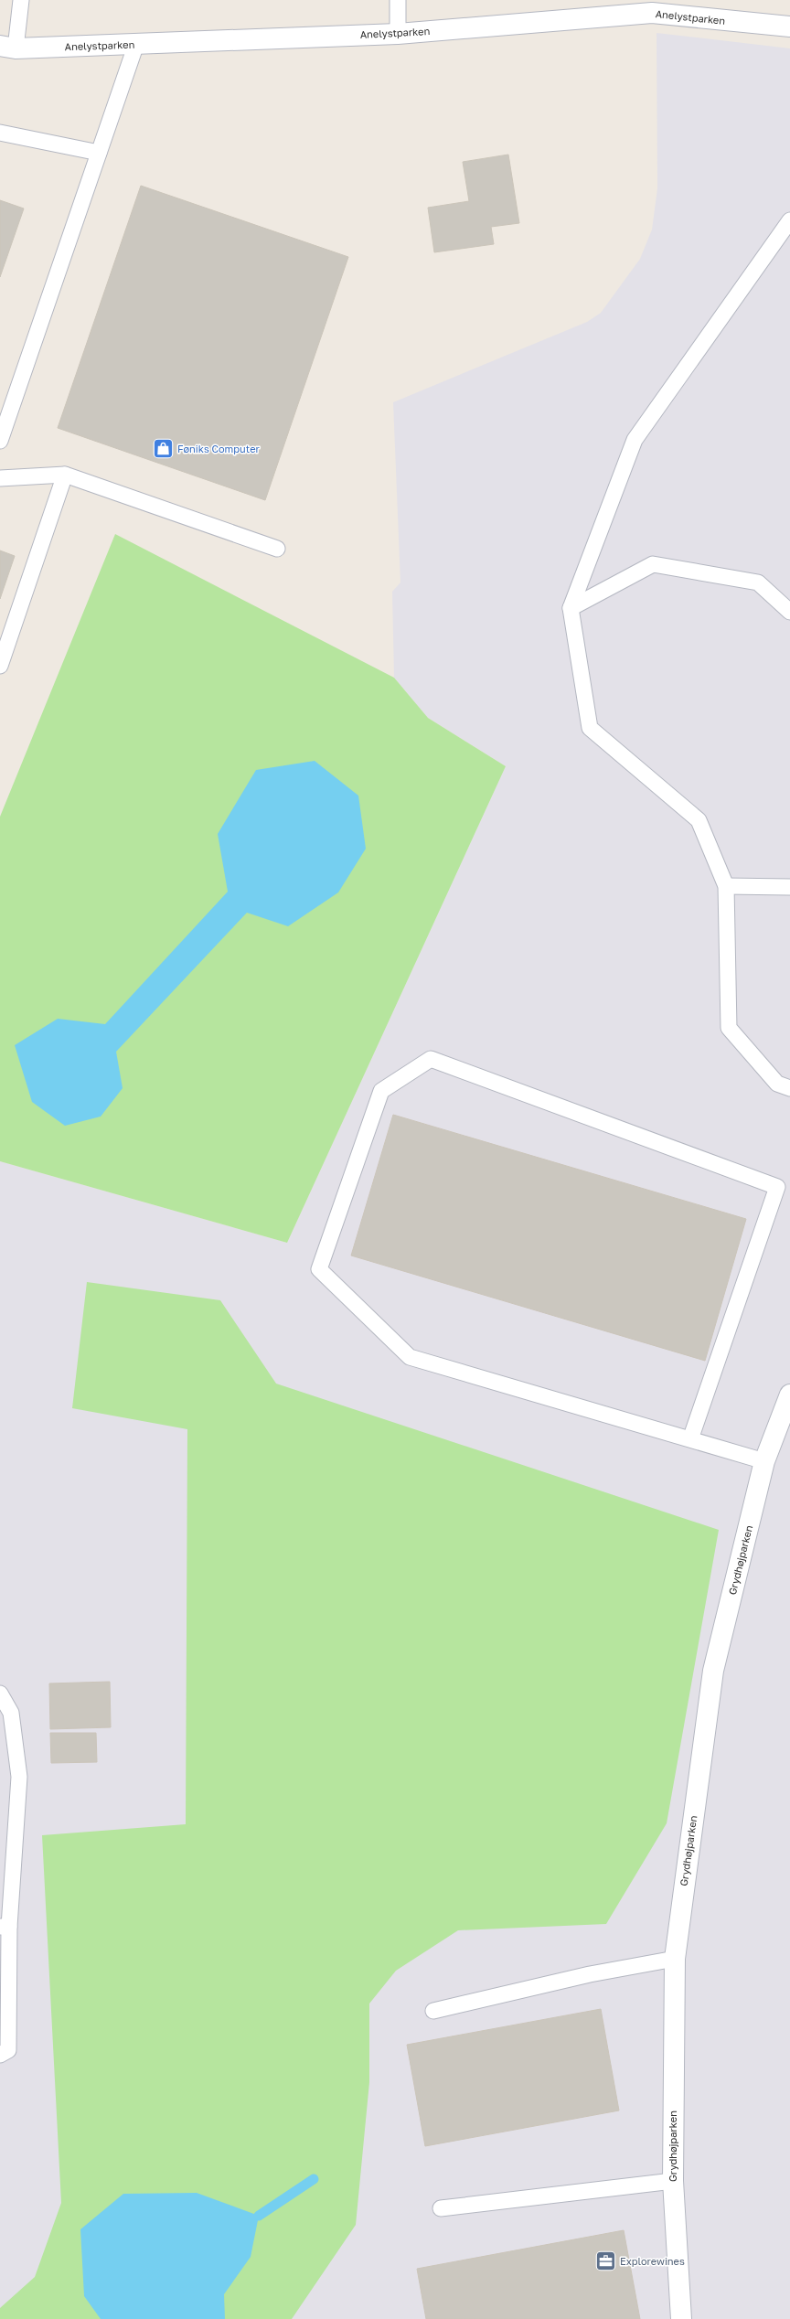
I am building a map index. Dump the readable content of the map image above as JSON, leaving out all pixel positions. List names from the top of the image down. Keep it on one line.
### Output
{"streets":{"street":["Anelystparken","Grydhøjparken"]},"places":{"shop":["Føniks Computer"],"office":["Explorewines"]}}
